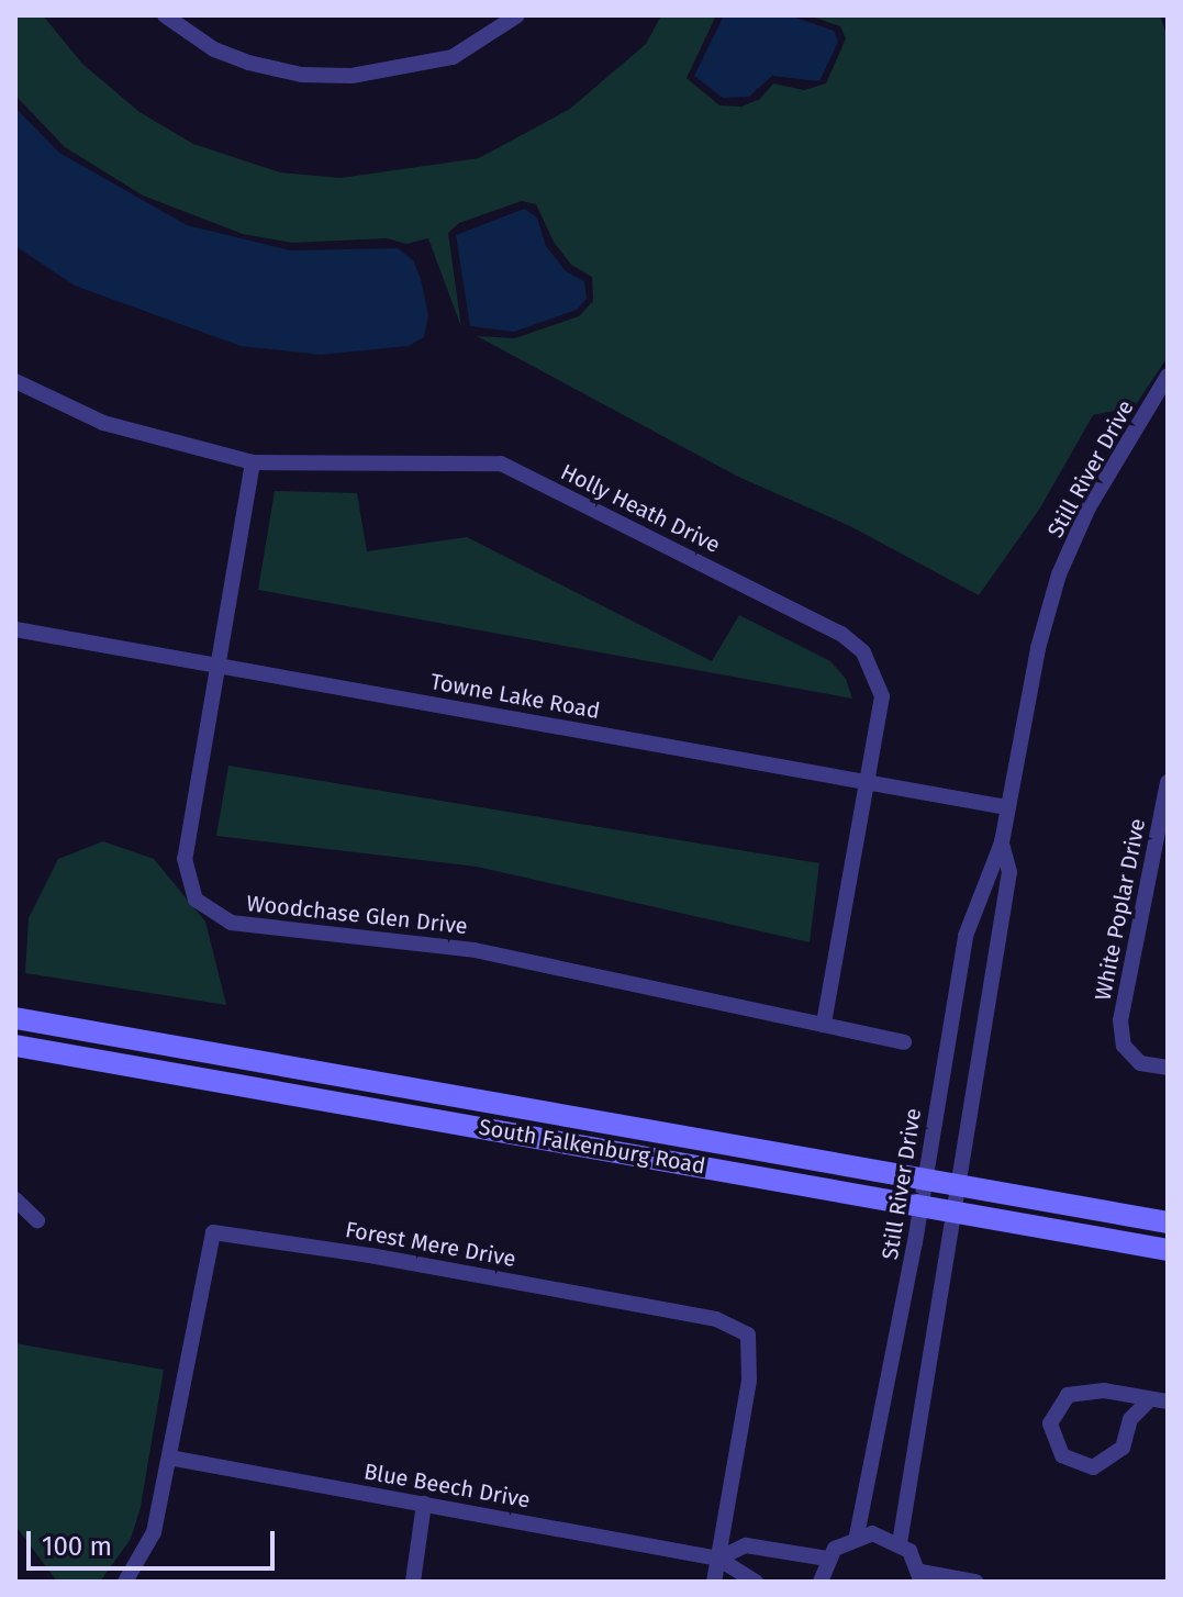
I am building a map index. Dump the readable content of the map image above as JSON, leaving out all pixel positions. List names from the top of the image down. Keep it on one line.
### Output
{"streets":{"street":["Still River Drive","Holly Heath Drive","Towne Lake Road","White Poplar Drive","Woodchase Glen Drive","South Falkenburg Road","Forest Mere Drive","Blue Beech Drive"]},"crossings":[["Still River Drive","Towne Lake Road"],["Still River Drive","South Falkenburg Road"],["Holly Heath Drive","Towne Lake Road"],["Holly Heath Drive","Woodchase Glen Drive"],["Towne Lake Road","Woodchase Glen Drive"],["Forest Mere Drive","Blue Beech Drive"]],"scale_bar":"100 m"}
